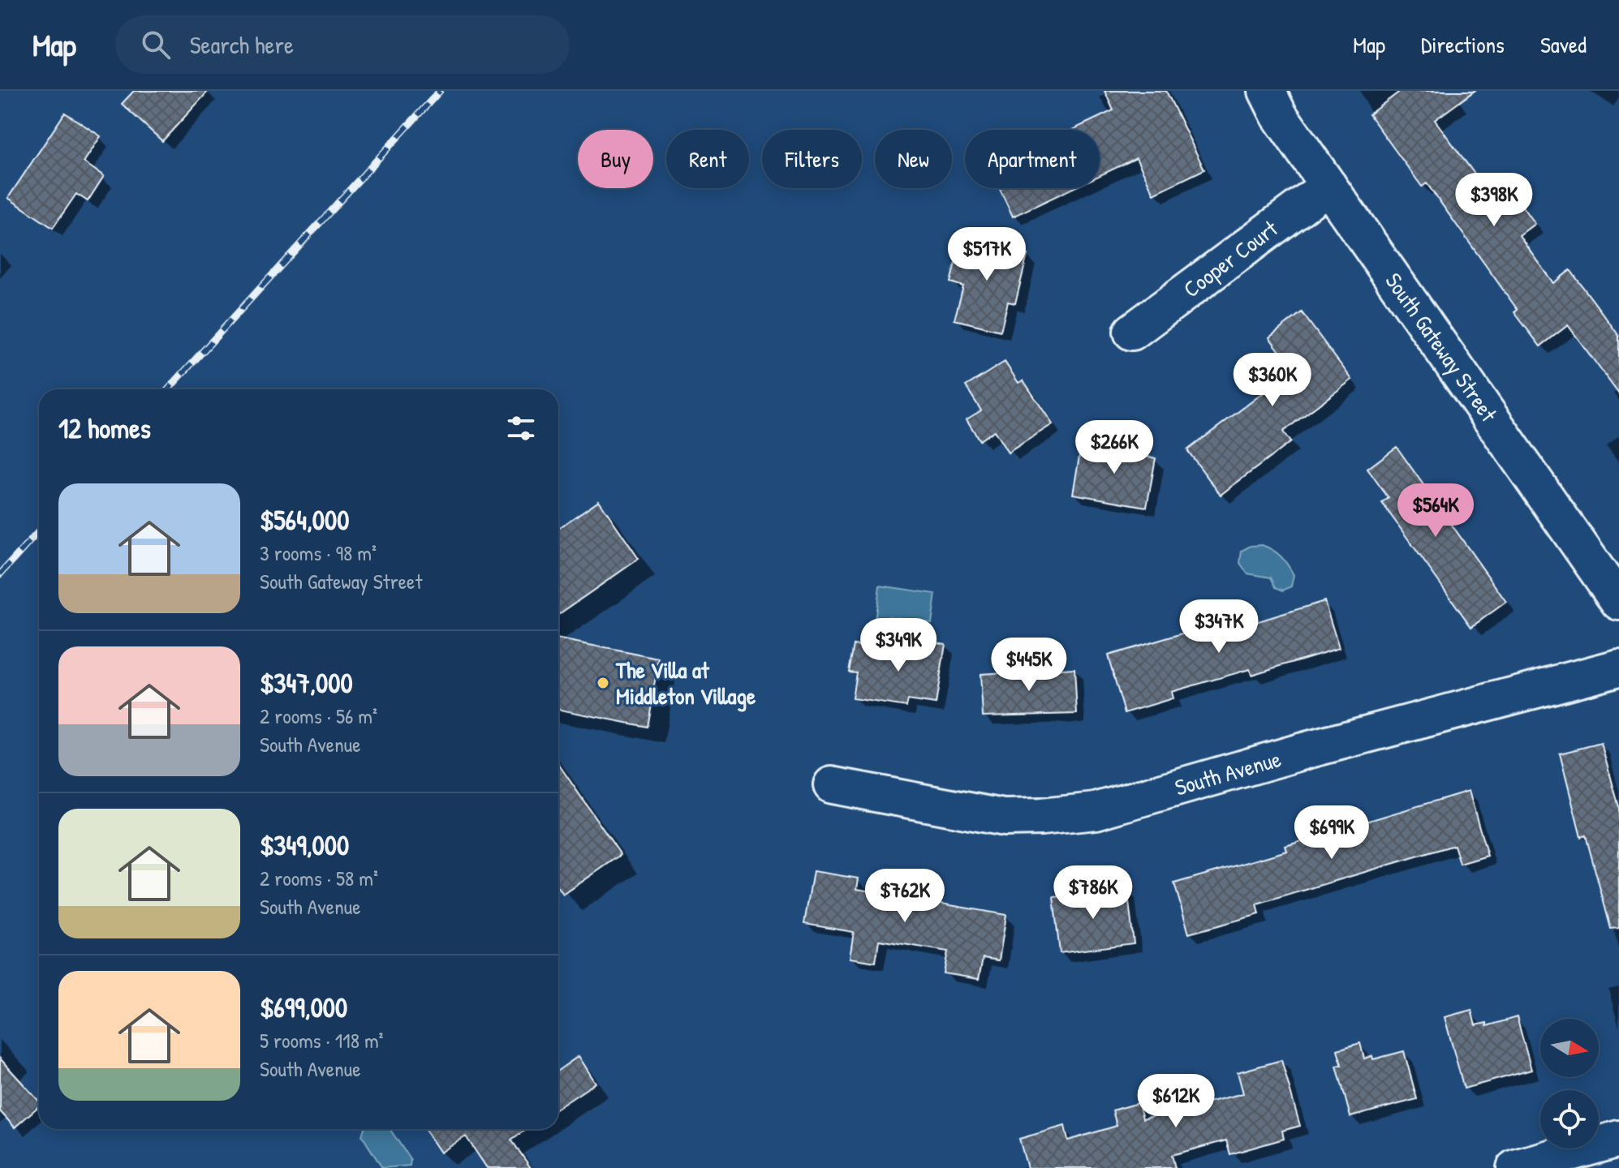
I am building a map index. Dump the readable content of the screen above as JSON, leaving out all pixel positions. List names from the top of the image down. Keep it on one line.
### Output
{"streets":{"street":["Cooper Court","South Gateway Street","South Avenue"]},"crossings":[["Cooper Court","South Gateway Street"]],"places":["The Villa at Middleton Village"],"north":"right","page":{"header":"Map","search":"Search here","nav":["Map","Directions","Saved"],"chip":["Buy","Rent","Filters","New","Apartment"],"price":["$398K","$517K","$360K","$266K","$564K","$347K","$349K","$445K","$699K","$786K","$762K","$612K"],"heading":"12 homes","list":[{"name":"$564,000","note":"3 rooms · 98 m² · South Gateway Street"},{"name":"$347,000","note":"2 rooms · 56 m² · South Avenue"},{"name":"$349,000","note":"2 rooms · 58 m² · South Avenue"},{"name":"$699,000","note":"5 rooms · 118 m² · South Avenue"}]}}
